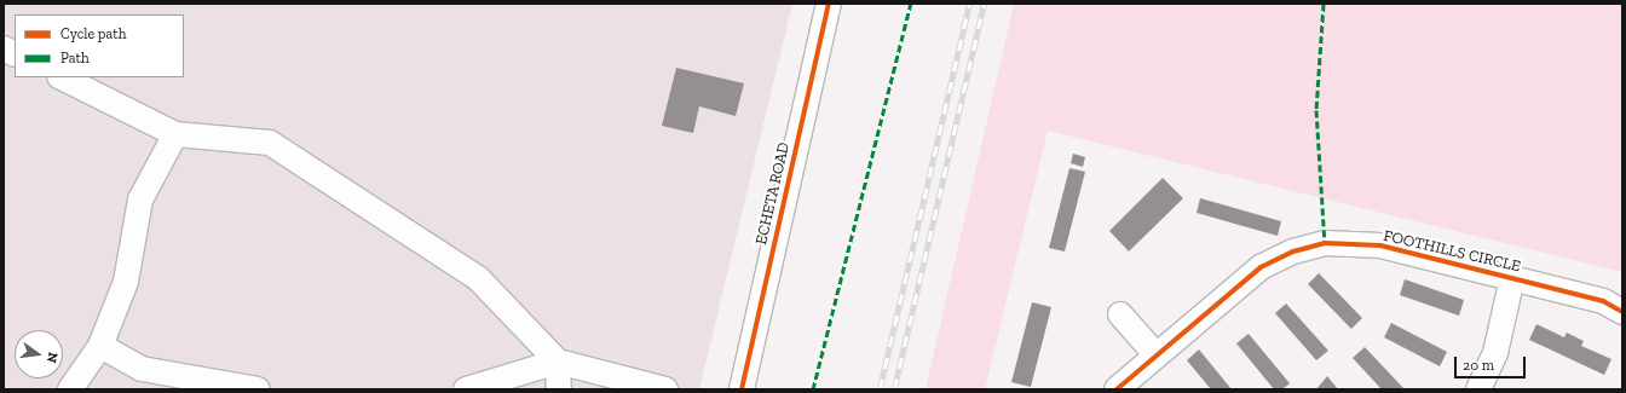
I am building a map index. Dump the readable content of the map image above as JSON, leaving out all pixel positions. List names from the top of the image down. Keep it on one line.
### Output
{"streets":{"street":["ECHETA ROAD","FOOTHILLS CIRCLE"]},"legend":["Cycle path","Path"],"scale_bar":"20 m","north":"right"}
